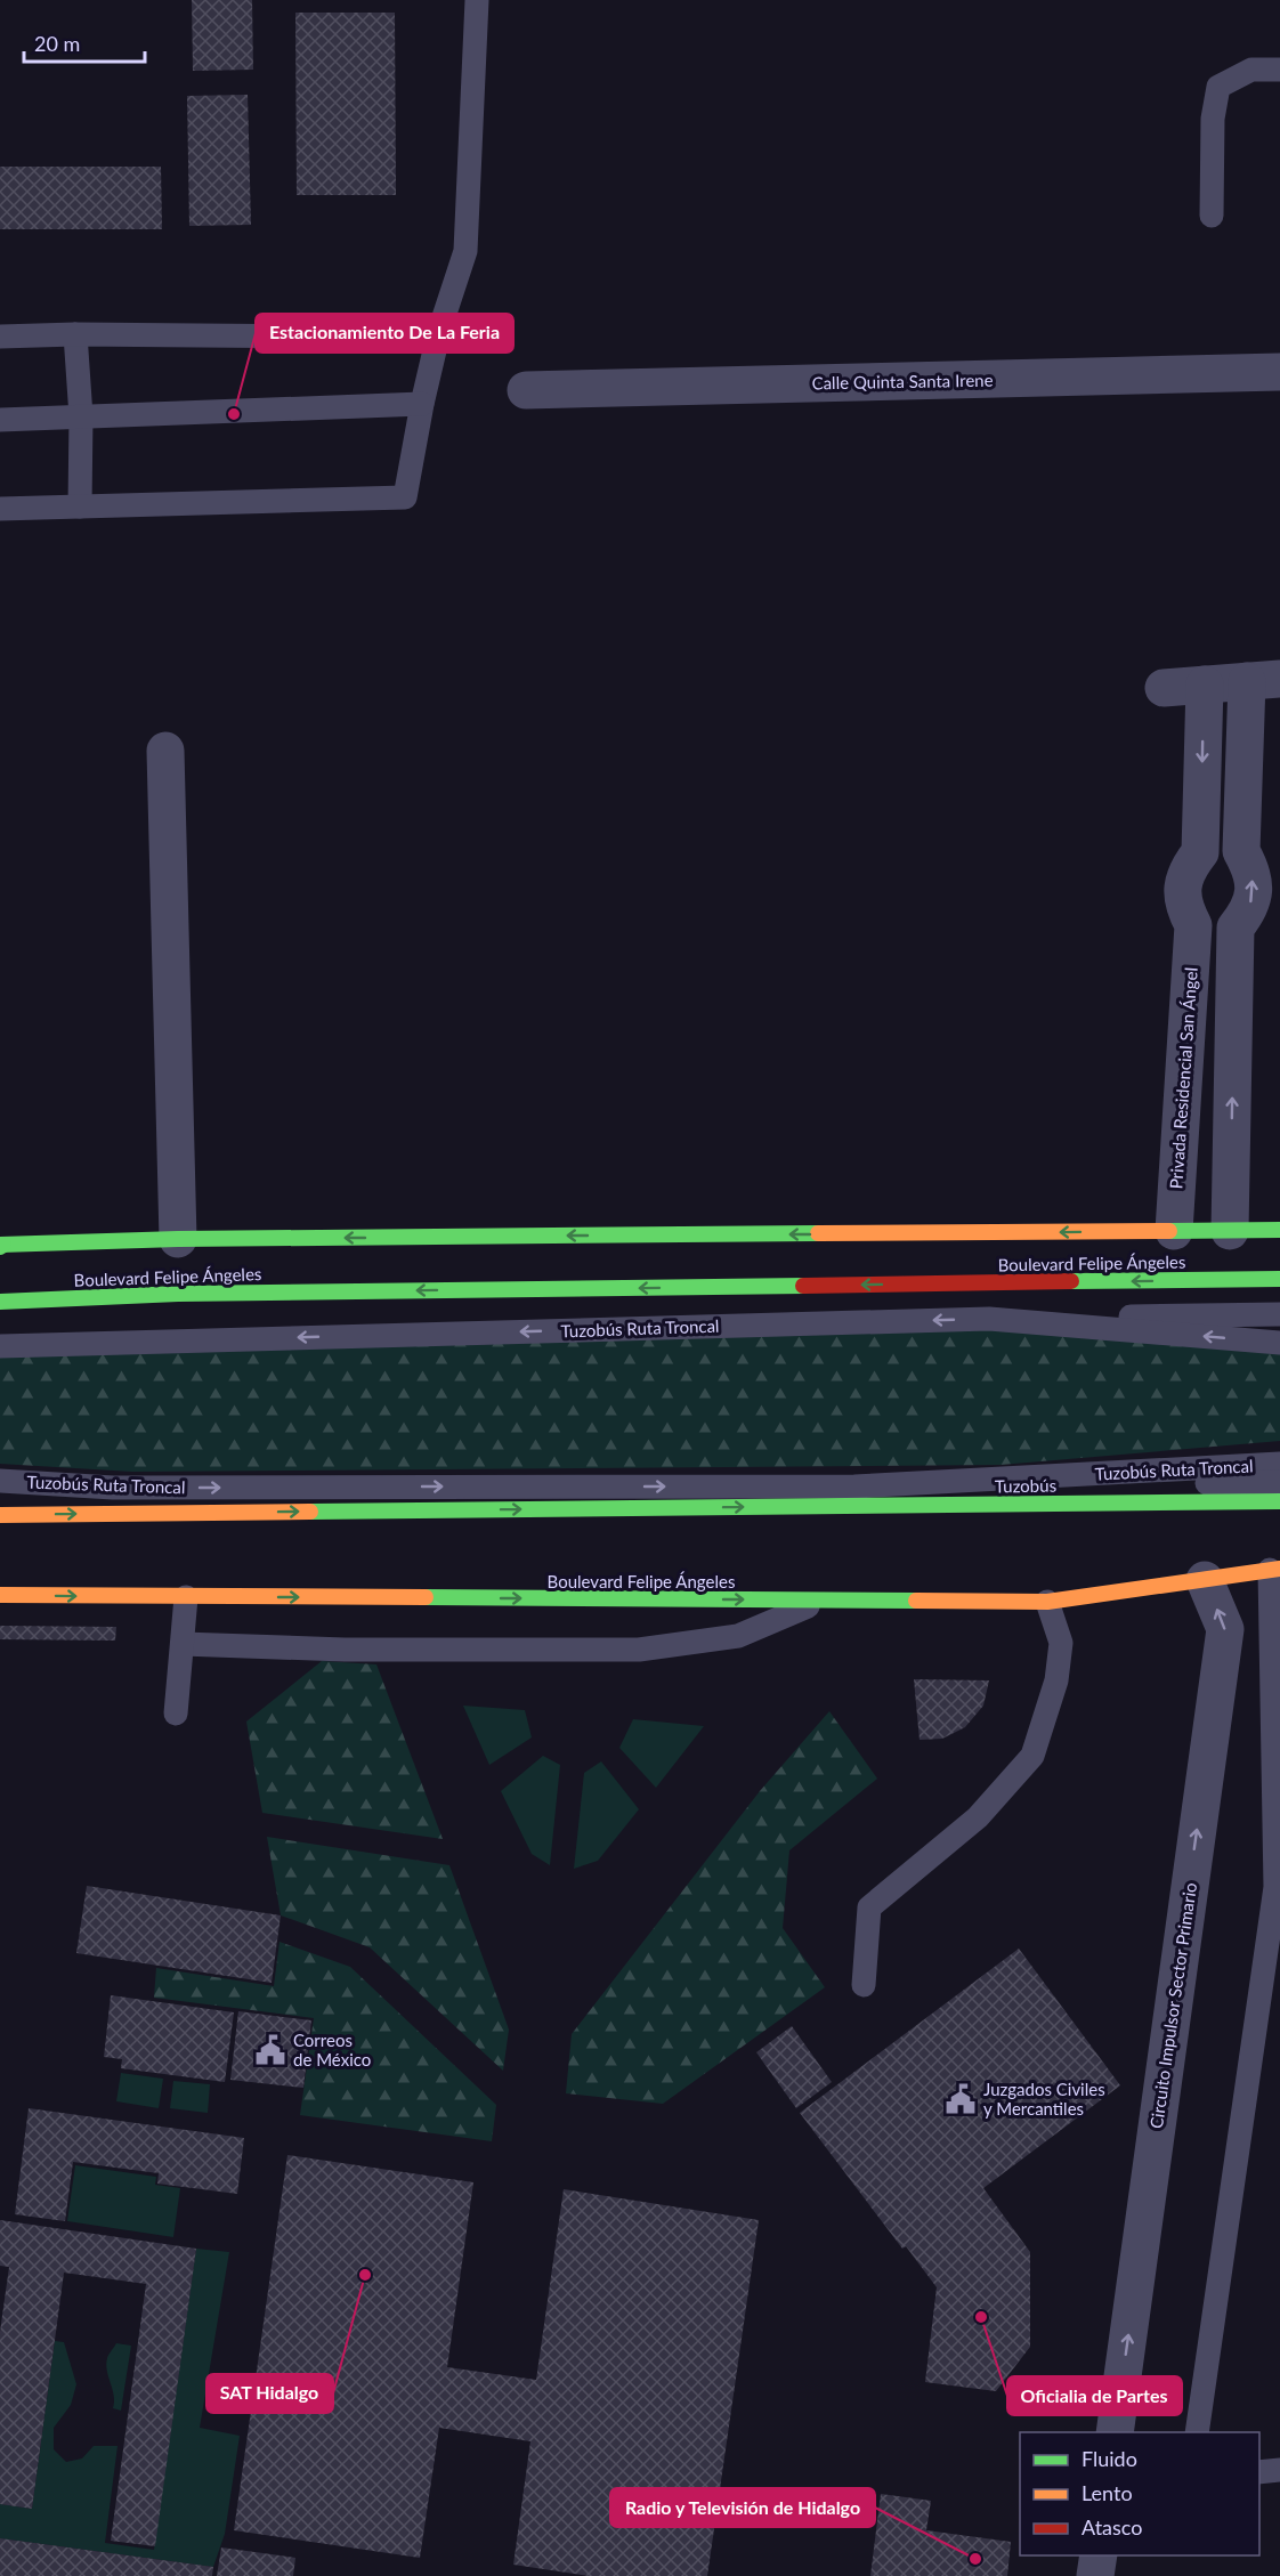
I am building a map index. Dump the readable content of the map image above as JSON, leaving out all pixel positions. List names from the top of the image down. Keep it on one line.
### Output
{"streets":{"main road":["Boulevard Felipe Ángeles"],"street":["Calle Quinta Santa Irene","Privada Residencial San Ángel","Circuito Impulsor Sector Primario"],"lane":["Tuzobús Ruta Troncal","Tuzobús"]},"crossings":[["Privada Residencial San Ángel","Boulevard Felipe Ángeles"],["Boulevard Felipe Ángeles","Circuito Impulsor Sector Primario"],["Tuzobús Ruta Troncal","Tuzobús"]],"one_way":["Circuito Impulsor Sector Primario"],"places":{"other":["Estacionamiento De La Feria","SAT Hidalgo","Oficialia de Partes","Radio y Televisión de Hidalgo"],"public building":["Correos de México","Juzgados Civiles y Mercantiles"]},"legend":["Fluido","Lento","Atasco"],"scale_bar":"20 m"}
